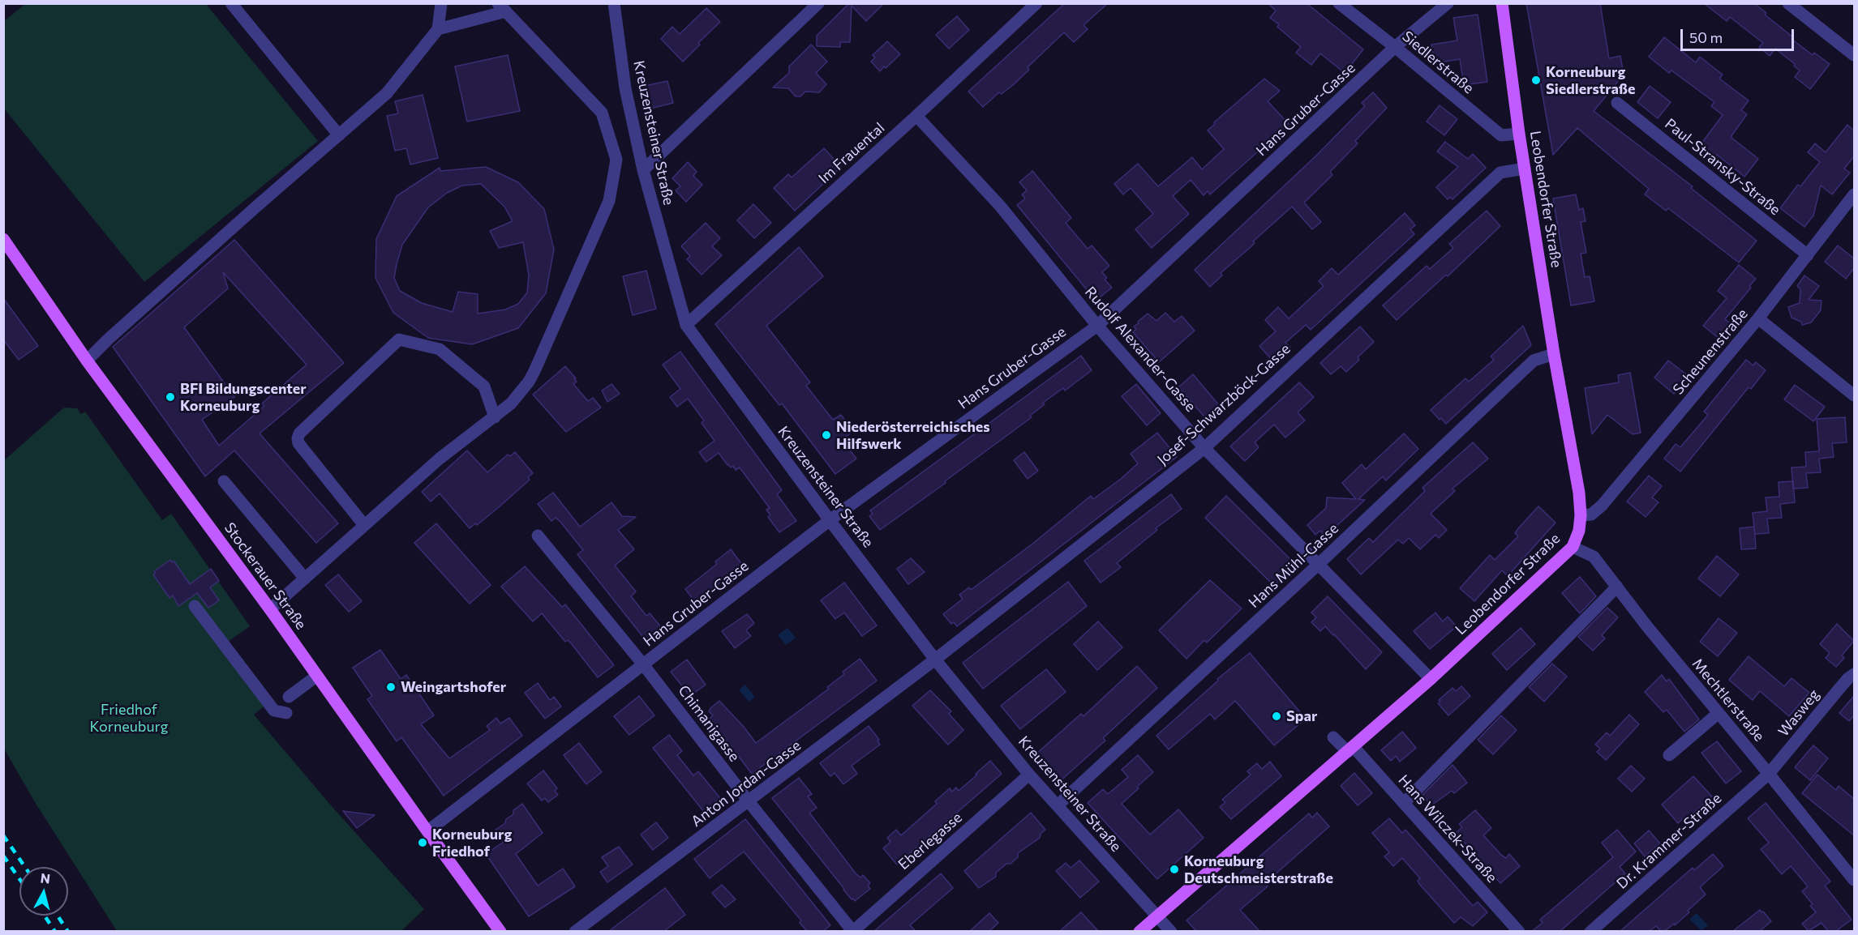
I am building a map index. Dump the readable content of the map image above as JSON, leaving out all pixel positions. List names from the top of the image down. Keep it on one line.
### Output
{"streets":{"main road":["Leobendorfer Straße","Stockerauer Straße"],"street":["Siedlerstraße","Hans Gruber-Gasse","Kreuzensteiner Straße","Im Frauental","Paul-Stransky-Straße","Rudolf Alexander-Gasse","Scheunenstraße","Josef-Schwarzböck-Gasse","Hans Mühl-Gasse","Mechtlerstraße","Wasweg","Chimanigasse","Anton Jordan-Gasse","Hans Wilczek-Straße","Eberlegasse","Dr. Krammer-Straße"]},"crossings":[["Siedlerstraße","Hans Gruber-Gasse"],["Siedlerstraße","Leobendorfer Straße"],["Hans Gruber-Gasse","Kreuzensteiner Straße"],["Hans Gruber-Gasse","Rudolf Alexander-Gasse"],["Hans Gruber-Gasse","Stockerauer Straße"],["Hans Gruber-Gasse","Chimanigasse"],["Kreuzensteiner Straße","Im Frauental"],["Kreuzensteiner Straße","Leobendorfer Straße"],["Kreuzensteiner Straße","Josef-Schwarzböck-Gasse"],["Kreuzensteiner Straße","Hans Mühl-Gasse"],["Kreuzensteiner Straße","Anton Jordan-Gasse"],["Kreuzensteiner Straße","Eberlegasse"],["Im Frauental","Rudolf Alexander-Gasse"],["Paul-Stransky-Straße","Scheunenstraße"],["Leobendorfer Straße","Rudolf Alexander-Gasse"],["Leobendorfer Straße","Scheunenstraße"],["Leobendorfer Straße","Josef-Schwarzböck-Gasse"],["Leobendorfer Straße","Hans Mühl-Gasse"],["Leobendorfer Straße","Mechtlerstraße"],["Leobendorfer Straße","Hans Wilczek-Straße"],["Rudolf Alexander-Gasse","Josef-Schwarzböck-Gasse"],["Rudolf Alexander-Gasse","Hans Mühl-Gasse"],["Josef-Schwarzböck-Gasse","Anton Jordan-Gasse"],["Mechtlerstraße","Wasweg"],["Mechtlerstraße","Dr. Krammer-Straße"],["Wasweg","Dr. Krammer-Straße"],["Chimanigasse","Anton Jordan-Gasse"],["Chimanigasse","Eberlegasse"]],"parks":["Friedhof Korneuburg"],"places":["Korneuburg Siedlerstraße","BFI Bildungscenter Korneuburg","Niederösterreichisches Hilfswerk","Weingartshofer","Spar","Korneuburg Friedhof","Korneuburg Deutschmeisterstraße"],"scale_bar":"50 m","north":"top"}
